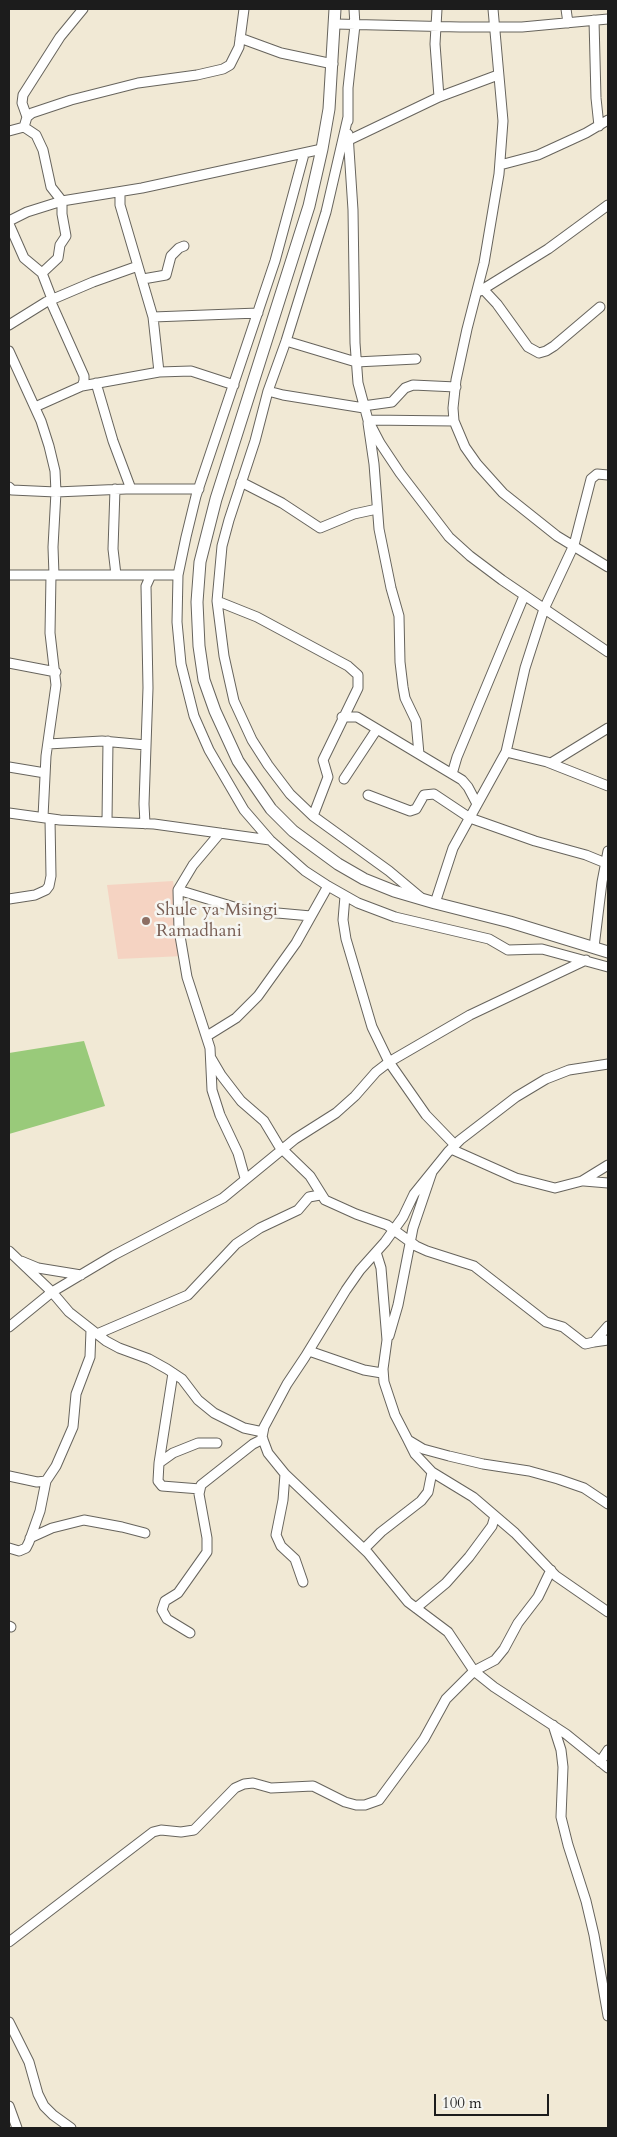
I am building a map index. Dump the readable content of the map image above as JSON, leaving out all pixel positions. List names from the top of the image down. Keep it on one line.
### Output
{"places":["Shule ya Msingi Ramadhani"],"scale_bar":"100 m"}
